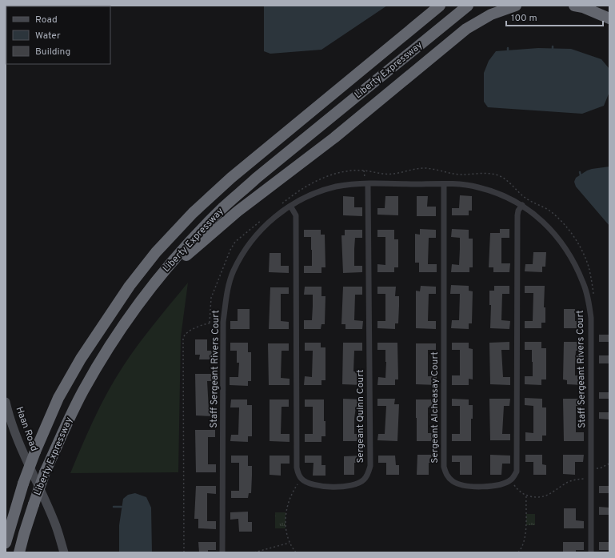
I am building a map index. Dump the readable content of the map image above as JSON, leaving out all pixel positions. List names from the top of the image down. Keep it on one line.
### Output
{"streets":{"highway":["Liberty Expressway"],"street":["Staff Sergeant Rivers Court","Sergeant Alcheasay Court","Sergeant Quinn Court","Haan Road"]},"crossings":[["Staff Sergeant Rivers Court","Sergeant Alcheasay Court"],["Staff Sergeant Rivers Court","Sergeant Quinn Court"]],"legend":["Road","Water","Building"],"scale_bar":"100 m"}
